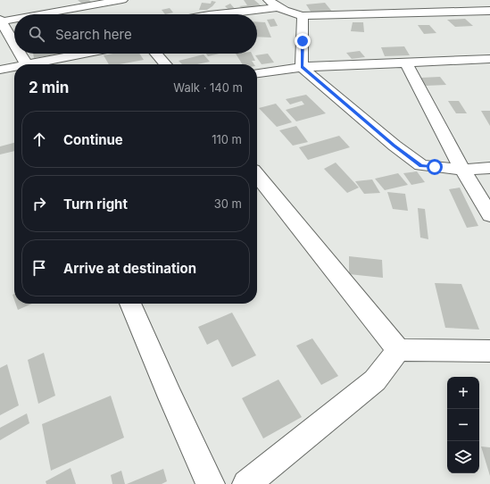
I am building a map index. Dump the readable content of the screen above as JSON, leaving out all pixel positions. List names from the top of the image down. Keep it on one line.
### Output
{"page":{"search":"Search here","heading":["2 min","Walk · 140 m"],"list":[["Continue","110 m"],["Turn right","30 m"],"Arrive at destination"],"map_buttons":["+","−"]}}
